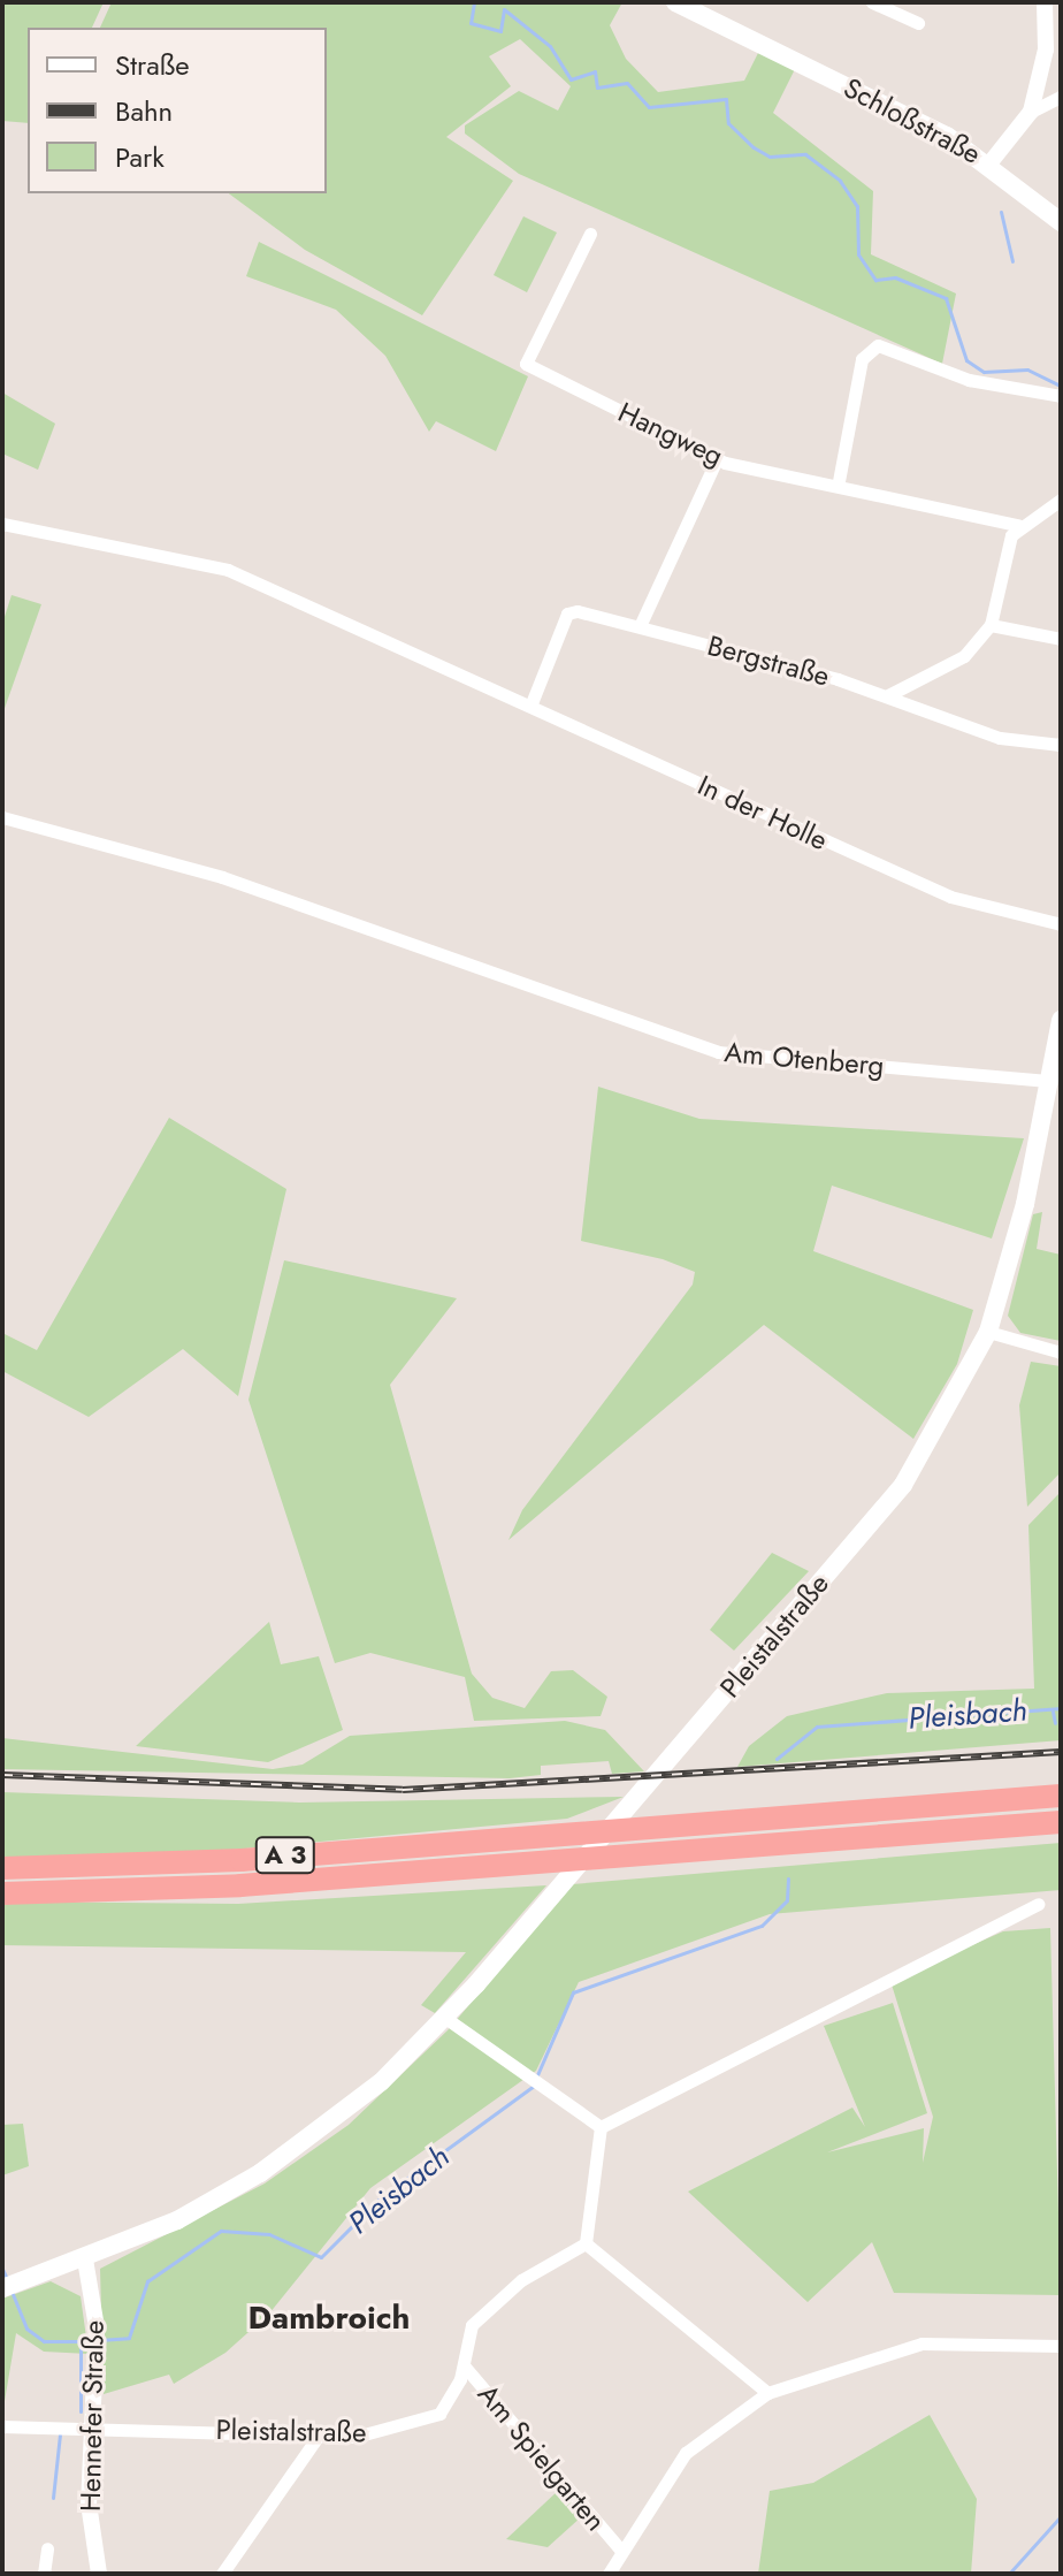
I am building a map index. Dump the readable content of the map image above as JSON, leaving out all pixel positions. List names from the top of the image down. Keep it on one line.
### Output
{"streets":{"highway":["A 3"],"main road":["Schloßstraße","Pleistalstraße"],"street":["Hangweg","Bergstraße","In der Holle","Am Otenberg","Hennefer Straße","Am Spielgarten"]},"crossings":[["Bergstraße","In der Holle"],["Am Otenberg","Pleistalstraße"],["Pleistalstraße","Hennefer Straße"],["Pleistalstraße","Am Spielgarten"]],"districts":["Dambroich"],"water":["Pleisbach"],"legend":["Straße","Bahn","Park"]}
